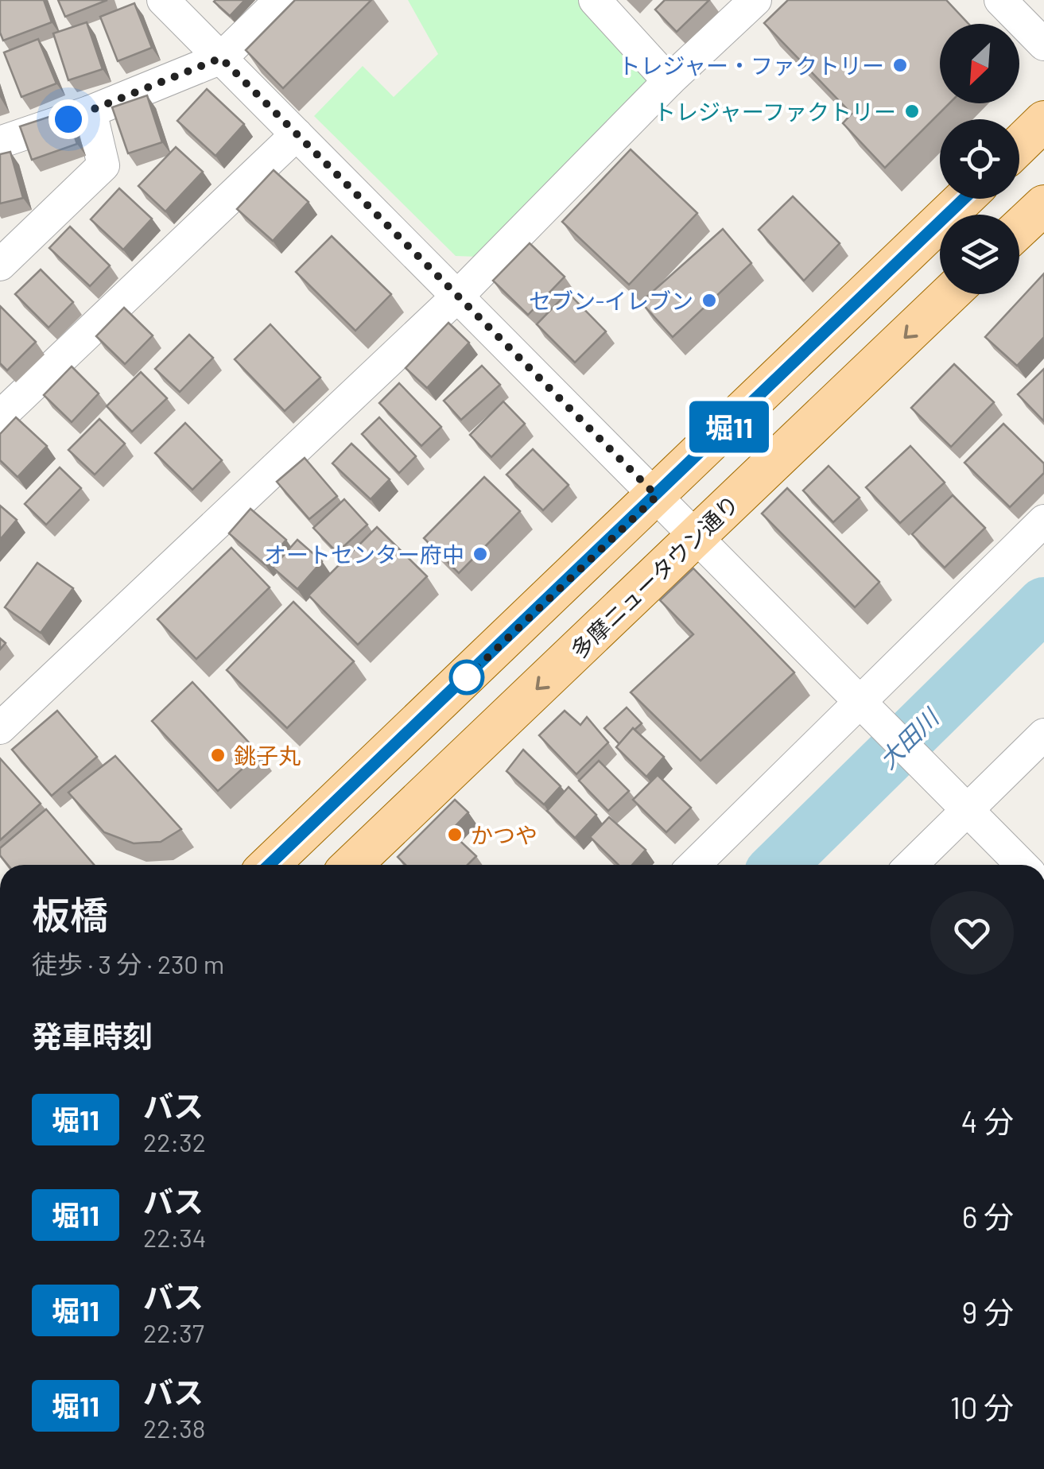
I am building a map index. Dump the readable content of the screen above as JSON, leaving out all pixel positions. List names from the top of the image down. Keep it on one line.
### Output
{"streets":{"main road":["多摩ニュータウン通り"]},"water":["大田川"],"places":["トレジャー・ファクトリー","トレジャーファクトリー","セブン-イレブン","オートセンター府中","銚子丸","かつや"],"lines":["bus line 堀11"],"north":"bottom left","page":{"on_map":"堀11","heading":[["板橋","徒歩 · 3 分 · 230 m"],"発車時刻"],"list":[{"mark":"堀11","name":"バス","note":"22:32","value":"4 分"},{"mark":"堀11","name":"バス","note":"22:34","value":"6 分"},{"mark":"堀11","name":"バス","note":"22:37","value":"9 分"},{"mark":"堀11","name":"バス","note":"22:38","value":"10 分"}]}}
